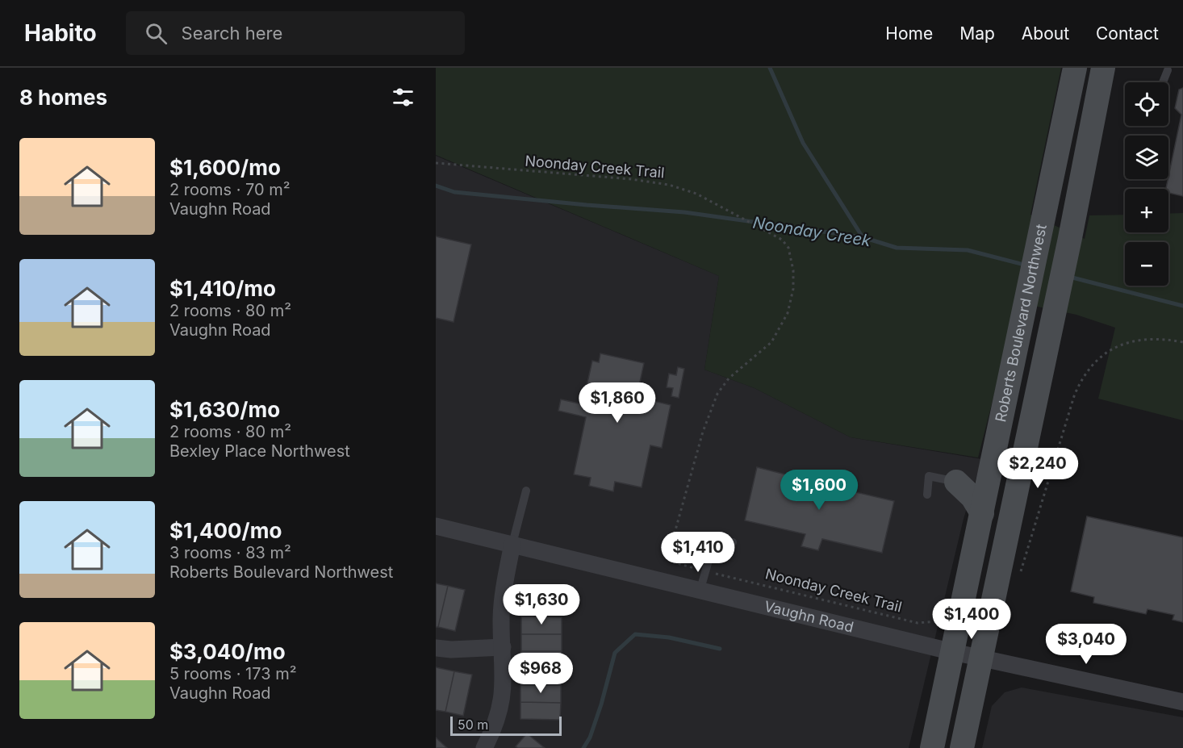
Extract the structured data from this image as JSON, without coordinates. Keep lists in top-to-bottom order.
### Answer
{
  "streets": {
    "street": ["Roberts Boulevard Northwest", "Vaughn Road"],
    "path": ["Noonday Creek Trail"]
  },
  "crossings": [
    ["Noonday Creek Trail", "Roberts Boulevard Northwest"],
    ["Roberts Boulevard Northwest", "Vaughn Road"]
  ],
  "water": ["Noonday Creek"],
  "scale_bar": "50 m",
  "page": {
    "header": "Habito",
    "search": "Search here",
    "nav": [
      "Home",
      "Map",
      "About",
      "Contact"
    ],
    "heading": "8 homes",
    "map_buttons": ["+", "−"],
    "list": [
      {
        "name": "$1,600/mo",
        "note": "2 rooms · 70 m² · Vaughn Road"
      },
      {
        "name": "$1,410/mo",
        "note": "2 rooms · 80 m² · Vaughn Road"
      },
      {
        "name": "$1,630/mo",
        "note": "2 rooms · 80 m² · Bexley Place Northwest"
      },
      {
        "name": "$1,400/mo",
        "note": "3 rooms · 83 m² · Roberts Boulevard Northwest"
      },
      {
        "name": "$3,040/mo",
        "note": "5 rooms · 173 m² · Vaughn Road"
      }
    ],
    "price": [
      "$1,860",
      "$2,240",
      "$1,600",
      "$1,410",
      "$1,630",
      "$1,400",
      "$3,040",
      "$968"
    ],
    "scale": "50 m"
  }
}
